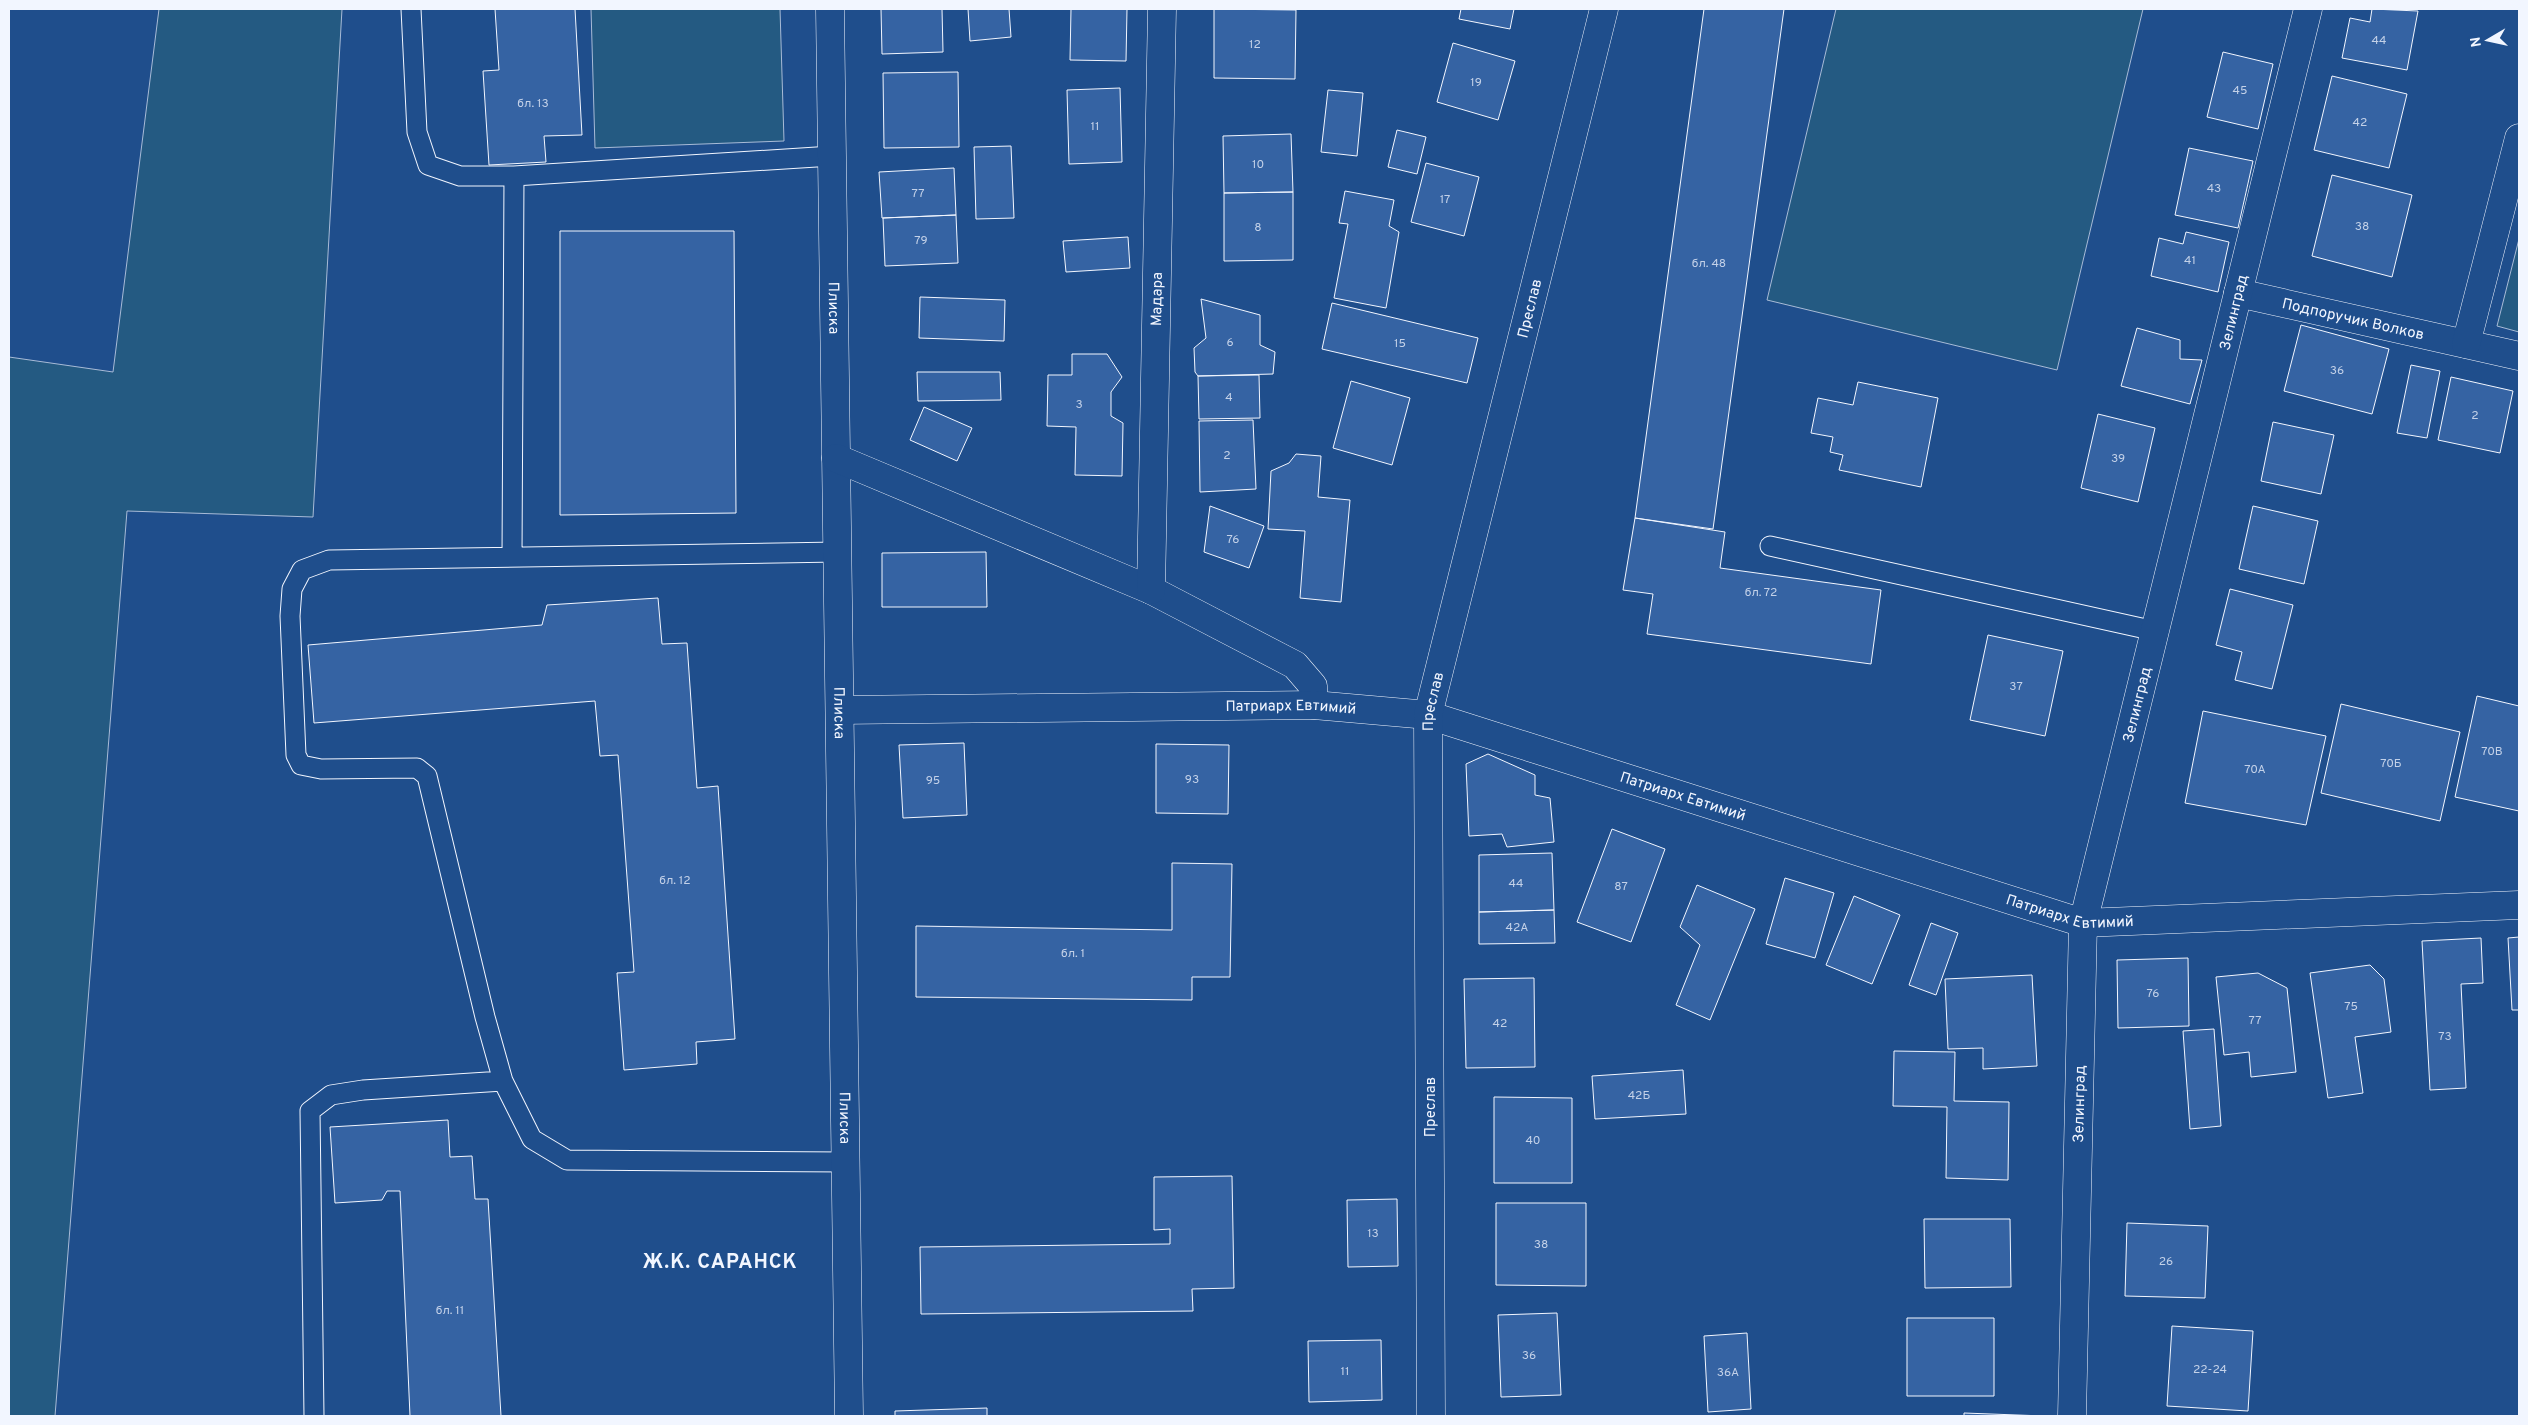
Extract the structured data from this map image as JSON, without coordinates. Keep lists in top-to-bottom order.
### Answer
{
  "streets": {
    "street": [
      "Мадара",
      "Плиска",
      "Преслав",
      "Зелинград",
      "Подпоручик Волков",
      "Патриарх Евтимий"
    ]
  },
  "crossings": [
    ["Плиска", "Патриарх Евтимий"],
    ["Преслав", "Патриарх Евтимий"],
    ["Зелинград", "Подпоручик Волков"],
    ["Зелинград", "Патриарх Евтимий"]
  ],
  "districts": ["Ж.К. САРАНСК"],
  "house_numbers": [
    "44",
    "12",
    "19",
    "45",
    "бл. 13",
    "42",
    "11",
    "10",
    "43",
    "77",
    "17",
    "38",
    "8",
    "79",
    "41",
    "бл. 48",
    "6",
    "15",
    "36",
    "4",
    "3",
    "2",
    "2",
    "39",
    "76",
    "бл. 72",
    "37",
    "70В",
    "70Б",
    "70А",
    "93",
    "95",
    "бл. 12",
    "44",
    "87",
    "42А",
    "бл. 1",
    "76",
    "75",
    "77",
    "42",
    "73",
    "42Б",
    "40",
    "13",
    "38",
    "26",
    "бл. 11",
    "36",
    "22-24",
    "11",
    "36А"
  ],
  "north": "left"
}
